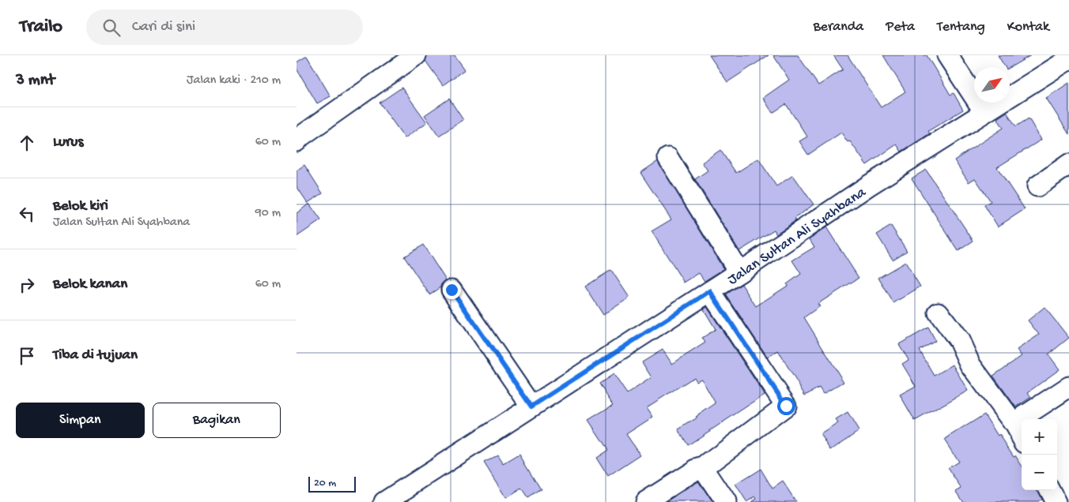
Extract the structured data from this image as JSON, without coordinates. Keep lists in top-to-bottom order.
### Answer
{
  "streets": {
    "street": ["Jalan Sultan Ali Syahbana"]
  },
  "scale_bar": "20 m",
  "north": "top right",
  "page": {
    "header": "Trailo",
    "search": "Cari di sini",
    "nav": [
      "Beranda",
      "Peta",
      "Tentang",
      "Kontak"
    ],
    "heading": ["3 mnt", "Jalan kaki · 210 m"],
    "list": [
      ["Lurus", "60 m"],
      ["Belok kiri", "Jalan Sultan Ali Syahbana", "90 m"],
      ["Belok kanan", "60 m"],
      "Tiba di tujuan"
    ],
    "buttons": ["Simpan", "Bagikan"],
    "map_buttons": ["+", "−"],
    "scale": "20 m"
  }
}
